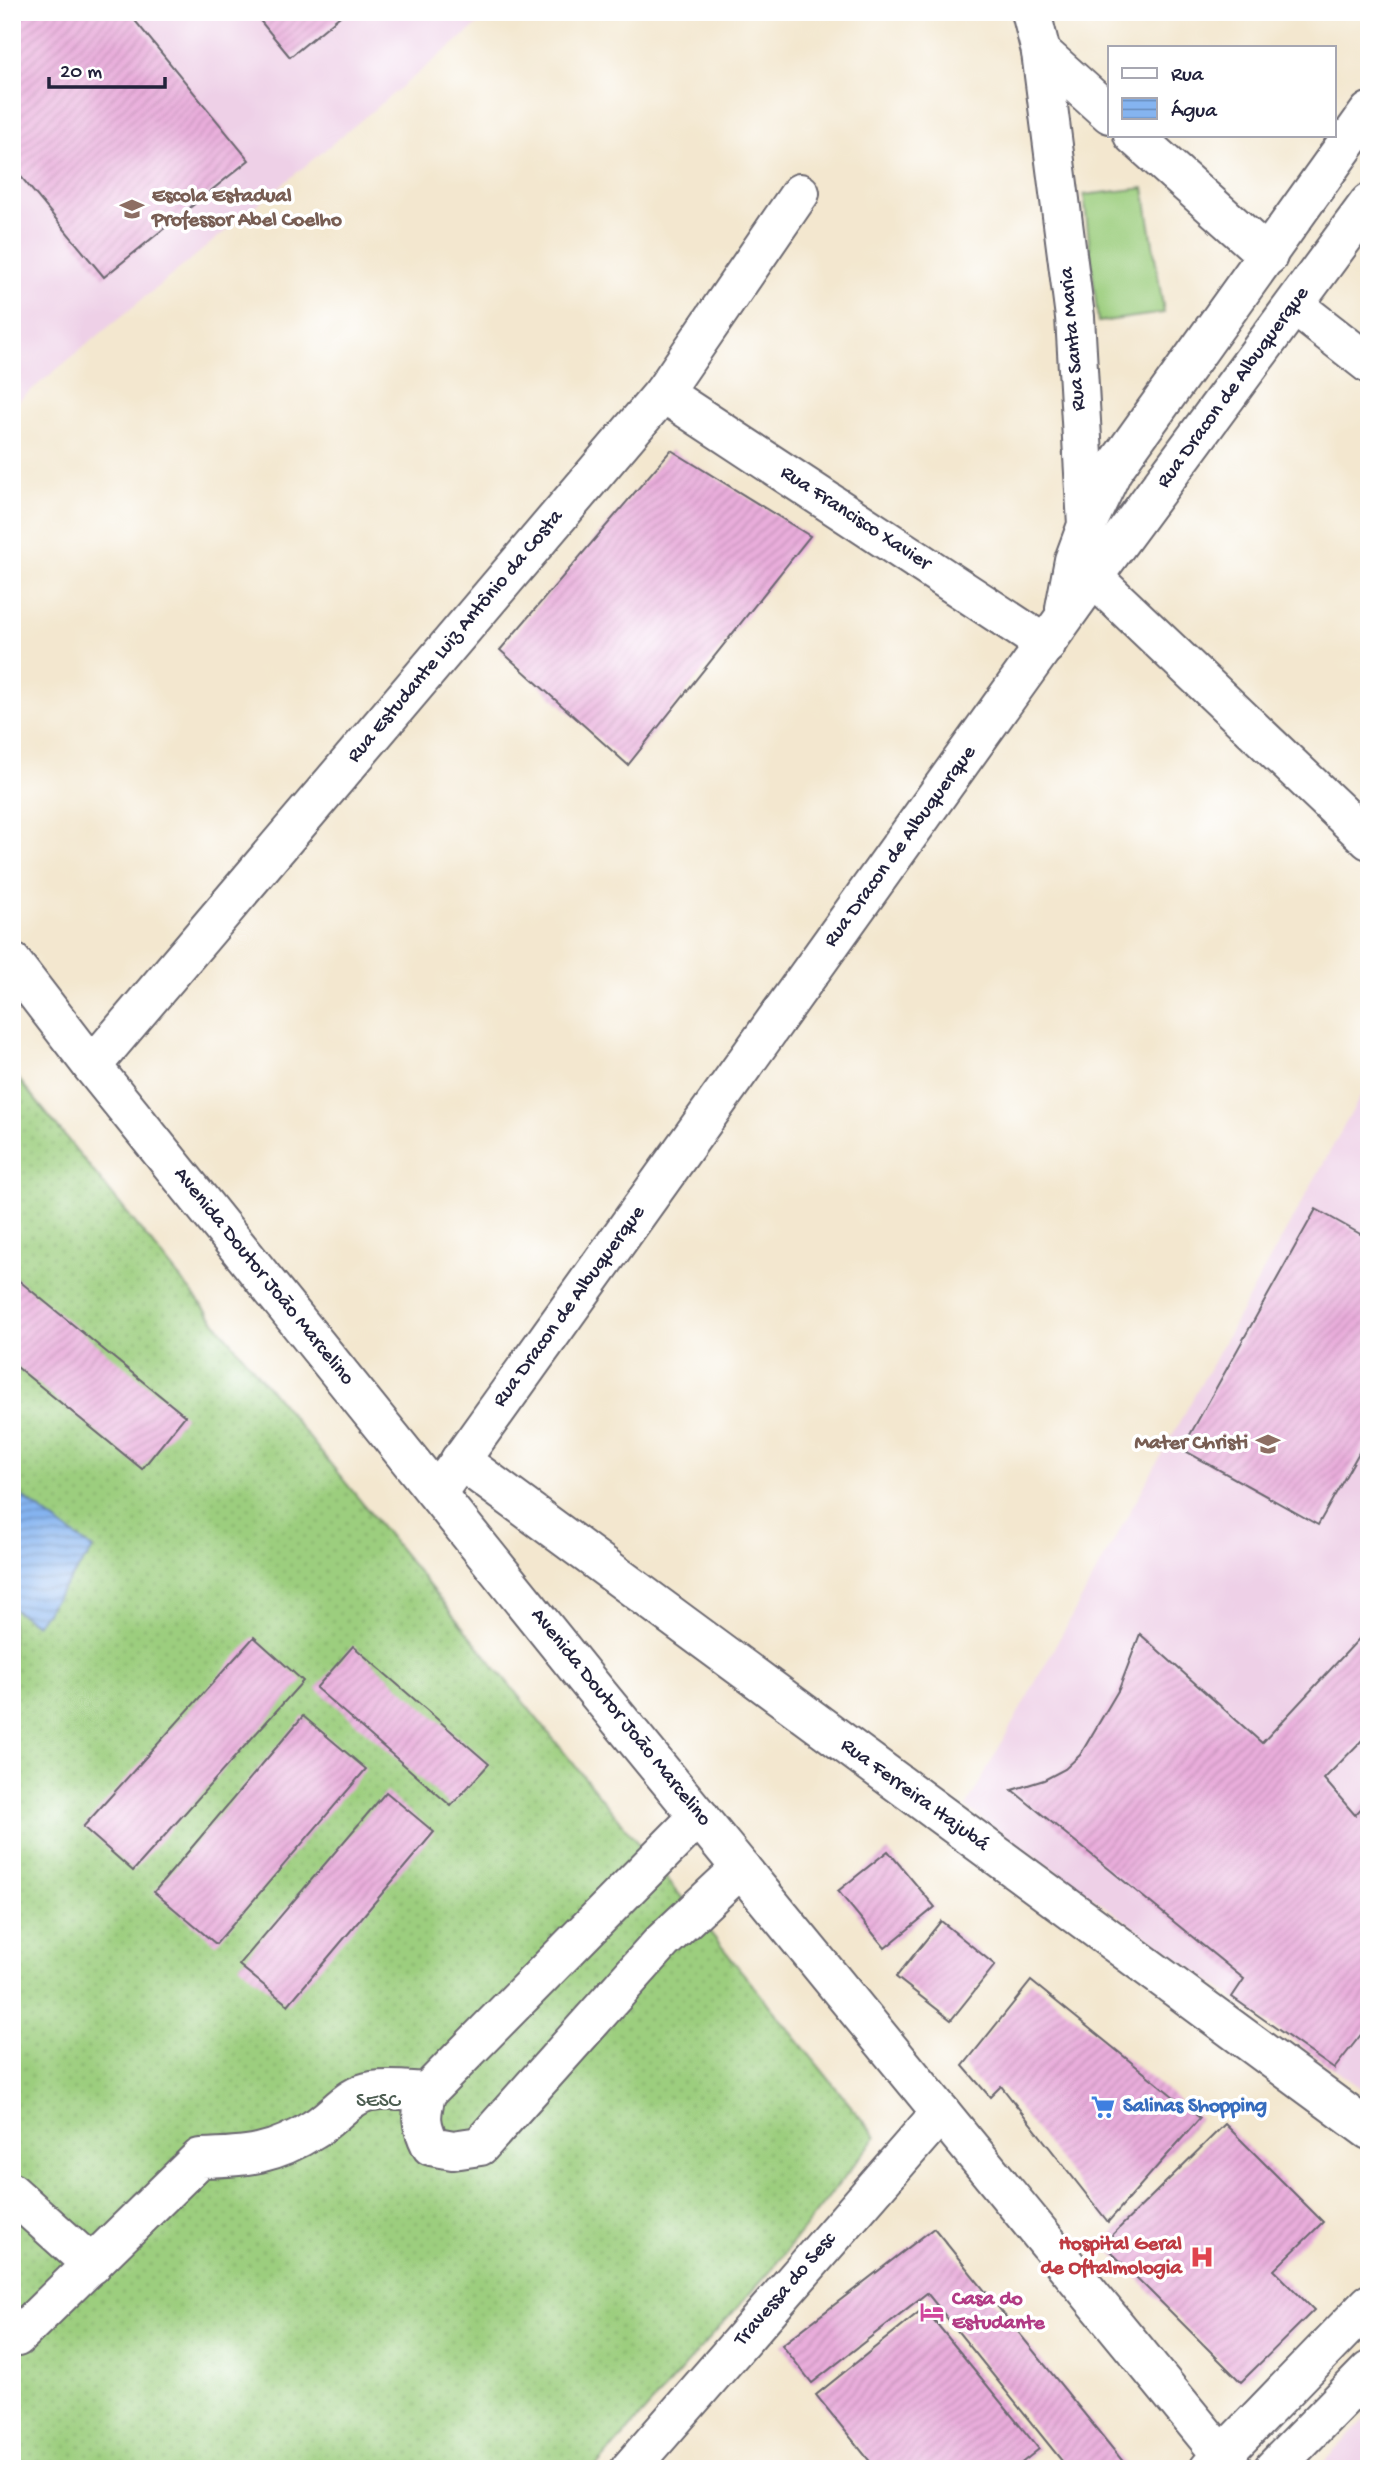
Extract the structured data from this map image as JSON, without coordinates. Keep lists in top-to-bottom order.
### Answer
{
  "streets": {
    "street": [
      "Rua Santa Maria",
      "Rua Dracon de Albuquerque",
      "Rua Francisco Xavier",
      "Rua Estudante Luiz Antônio da Costa",
      "Avenida Doutor João Marcelino",
      "Rua Ferreira Itajubá",
      "Travessa do Sesc"
    ]
  },
  "crossings": [
    ["Rua Santa Maria", "Rua Dracon de Albuquerque"],
    ["Rua Santa Maria", "Rua Francisco Xavier"],
    ["Rua Dracon de Albuquerque", "Rua Francisco Xavier"],
    ["Rua Dracon de Albuquerque", "Avenida Doutor João Marcelino"],
    ["Rua Dracon de Albuquerque", "Rua Ferreira Itajubá"],
    ["Rua Francisco Xavier", "Rua Estudante Luiz Antônio da Costa"],
    ["Rua Estudante Luiz Antônio da Costa", "Avenida Doutor João Marcelino"],
    ["Avenida Doutor João Marcelino", "Travessa do Sesc"]
  ],
  "parks": ["SESC"],
  "places": {
    "school or university": ["Escola Estadual Professor Abel Coelho", "Mater Christi"],
    "supermarket": ["Salinas Shopping"],
    "hospital": ["Hospital Geral de Oftalmologia"],
    "hotel": ["Casa do Estudante"]
  },
  "legend": ["Rua", "Água"],
  "scale_bar": "20 m"
}
